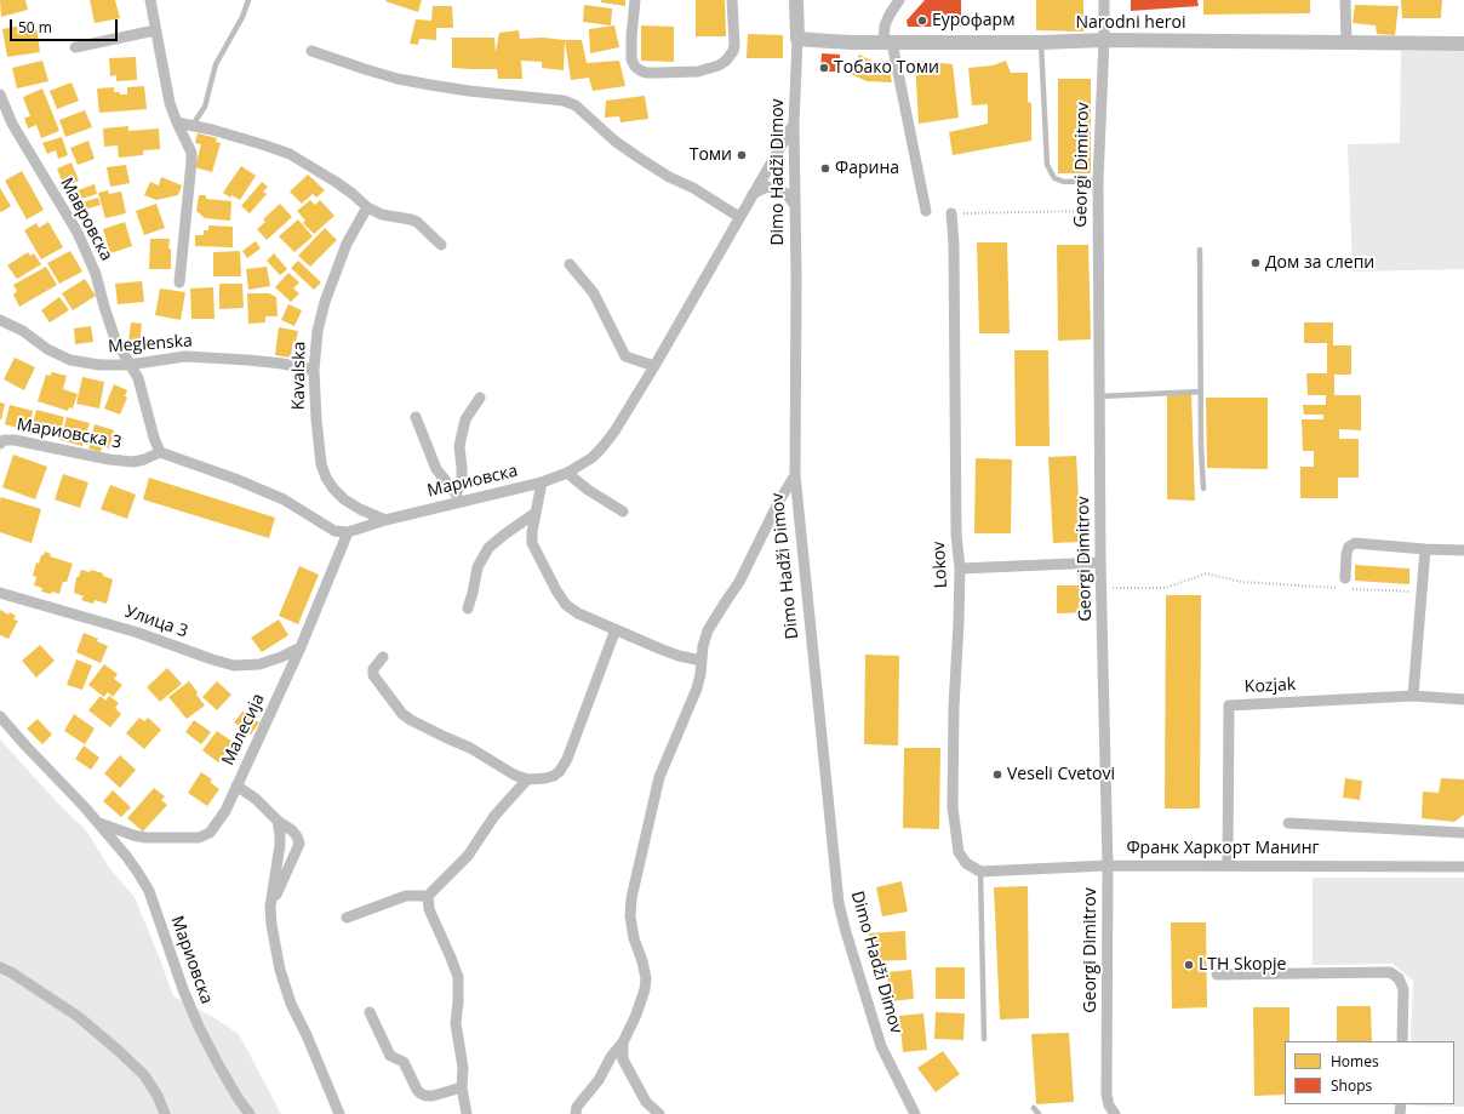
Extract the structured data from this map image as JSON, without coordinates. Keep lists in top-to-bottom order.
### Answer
{
  "streets": {
    "street": [
      "Narodni heroi",
      "Georgi Dimitrov",
      "Dimo Hadži Dimov",
      "Мавровска",
      "Meglenska",
      "Kavalska",
      "Мариовска 3",
      "Мариовска",
      "Lokov",
      "Улица 3",
      "Kozjak",
      "Малесија",
      "Франк Харкорт Манинг"
    ]
  },
  "crossings": [
    ["Narodni heroi", "Georgi Dimitrov"],
    ["Narodni heroi", "Dimo Hadži Dimov"],
    ["Georgi Dimitrov", "Франк Харкорт Манинг"],
    ["Dimo Hadži Dimov", "Мариовска"],
    ["Мавровска", "Meglenska"],
    ["Meglenska", "Kavalska"],
    ["Kavalska", "Мариовска"],
    ["Мариовска", "Малесија"],
    ["Lokov", "Франк Харкорт Манинг"],
    ["Улица 3", "Малесија"],
    ["Kozjak", "Франк Харкорт Манинг"]
  ],
  "places": [
    "Еурофарм",
    "Тобако Томи",
    "Томи",
    "Фарина",
    "Дом за слепи",
    "Veseli Cvetovi",
    "LTH Skopje"
  ],
  "legend": ["Homes", "Shops"],
  "scale_bar": "50 m"
}
